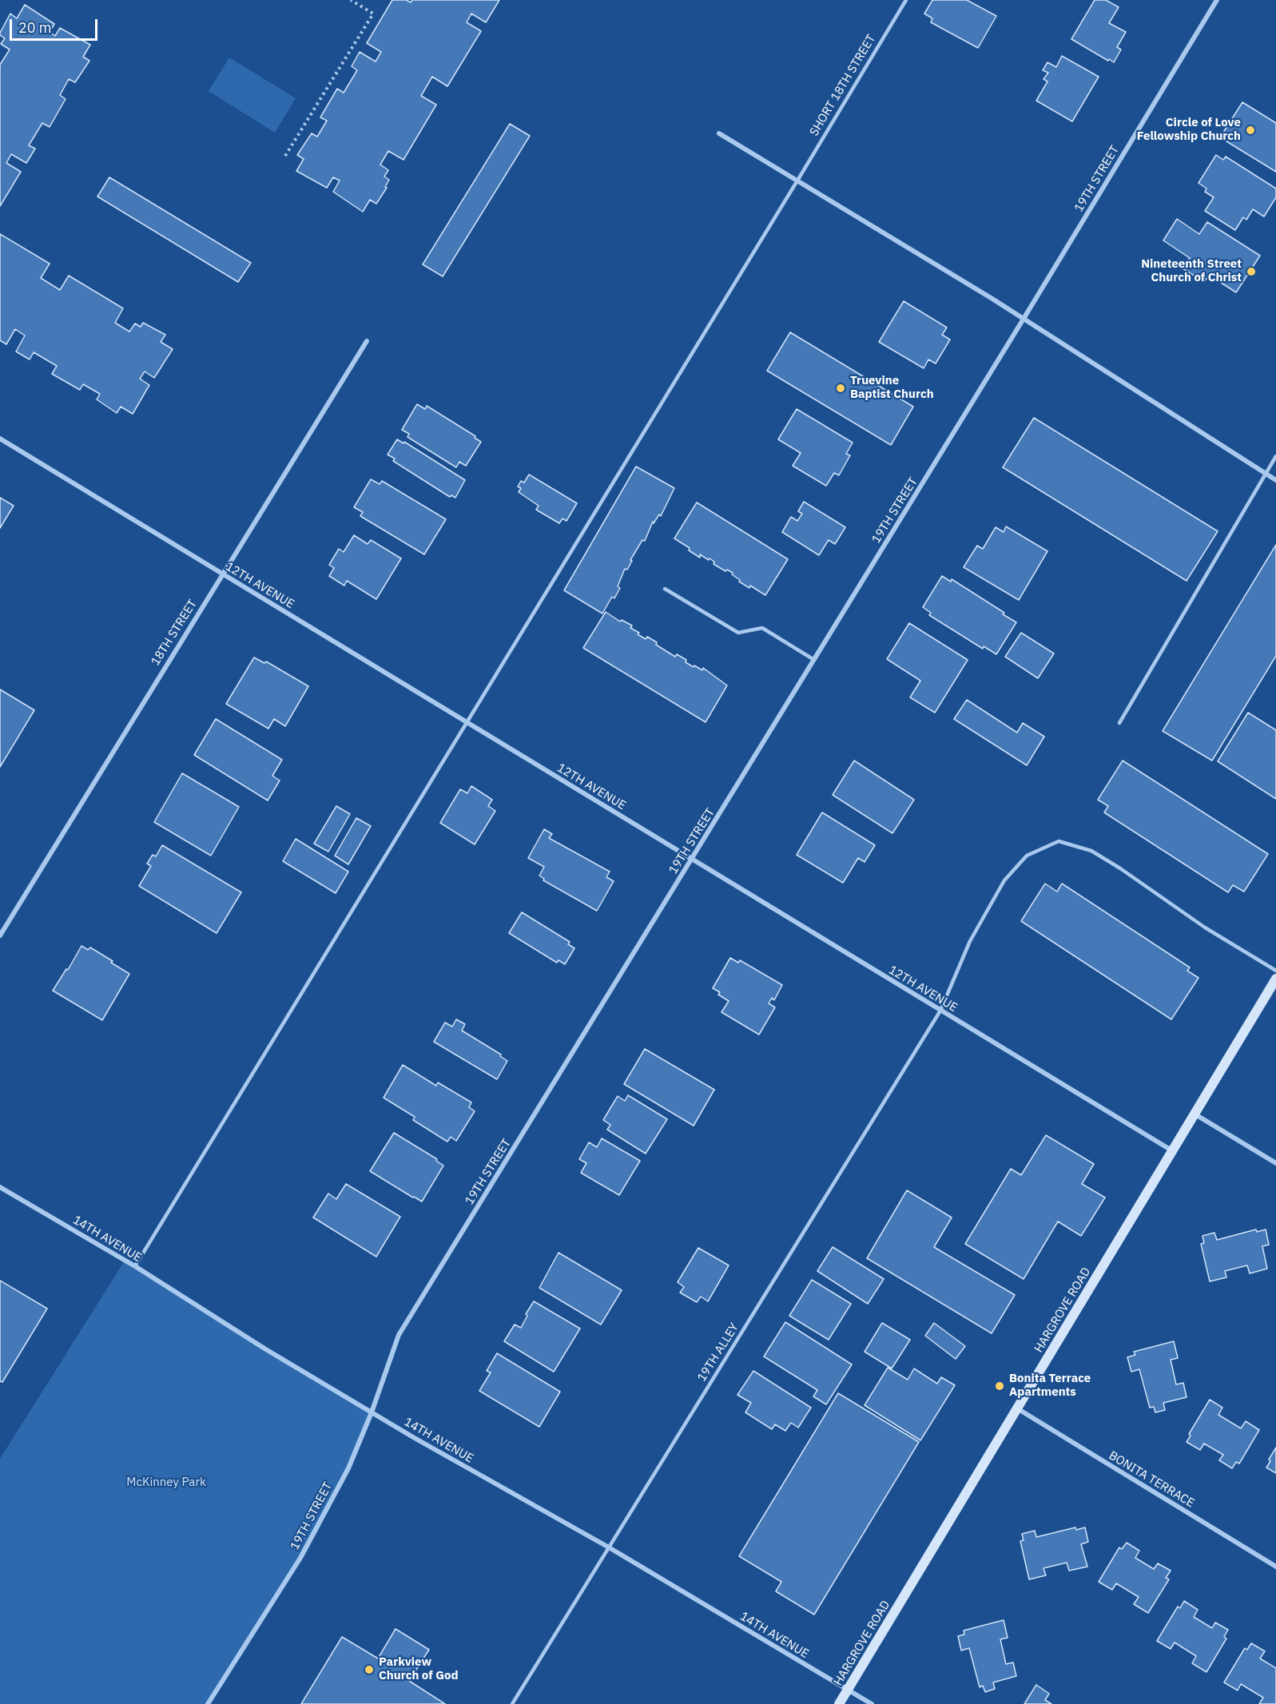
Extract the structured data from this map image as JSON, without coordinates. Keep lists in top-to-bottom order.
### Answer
{
  "streets": {
    "main road": ["HARGROVE ROAD"],
    "street": [
      "19TH STREET",
      "12TH AVENUE",
      "18TH STREET",
      "14TH AVENUE",
      "BONITA TERRACE"
    ],
    "lane": ["SHORT 18TH STREET", "19TH ALLEY"]
  },
  "crossings": [
    ["SHORT 18TH STREET", "12TH AVENUE"],
    ["SHORT 18TH STREET", "14TH AVENUE"],
    ["19TH STREET", "12TH AVENUE"],
    ["19TH STREET", "14TH AVENUE"],
    ["12TH AVENUE", "18TH STREET"],
    ["12TH AVENUE", "HARGROVE ROAD"],
    ["12TH AVENUE", "19TH ALLEY"],
    ["14TH AVENUE", "HARGROVE ROAD"],
    ["14TH AVENUE", "19TH ALLEY"],
    ["HARGROVE ROAD", "BONITA TERRACE"]
  ],
  "parks": ["McKinney Park"],
  "places": [
    "Circle of Love Fellowship Church",
    "Nineteenth Street Church of Christ",
    "Truevine Baptist Church",
    "Bonita Terrace Apartments",
    "Parkview Church of God"
  ],
  "scale_bar": "20 m"
}
